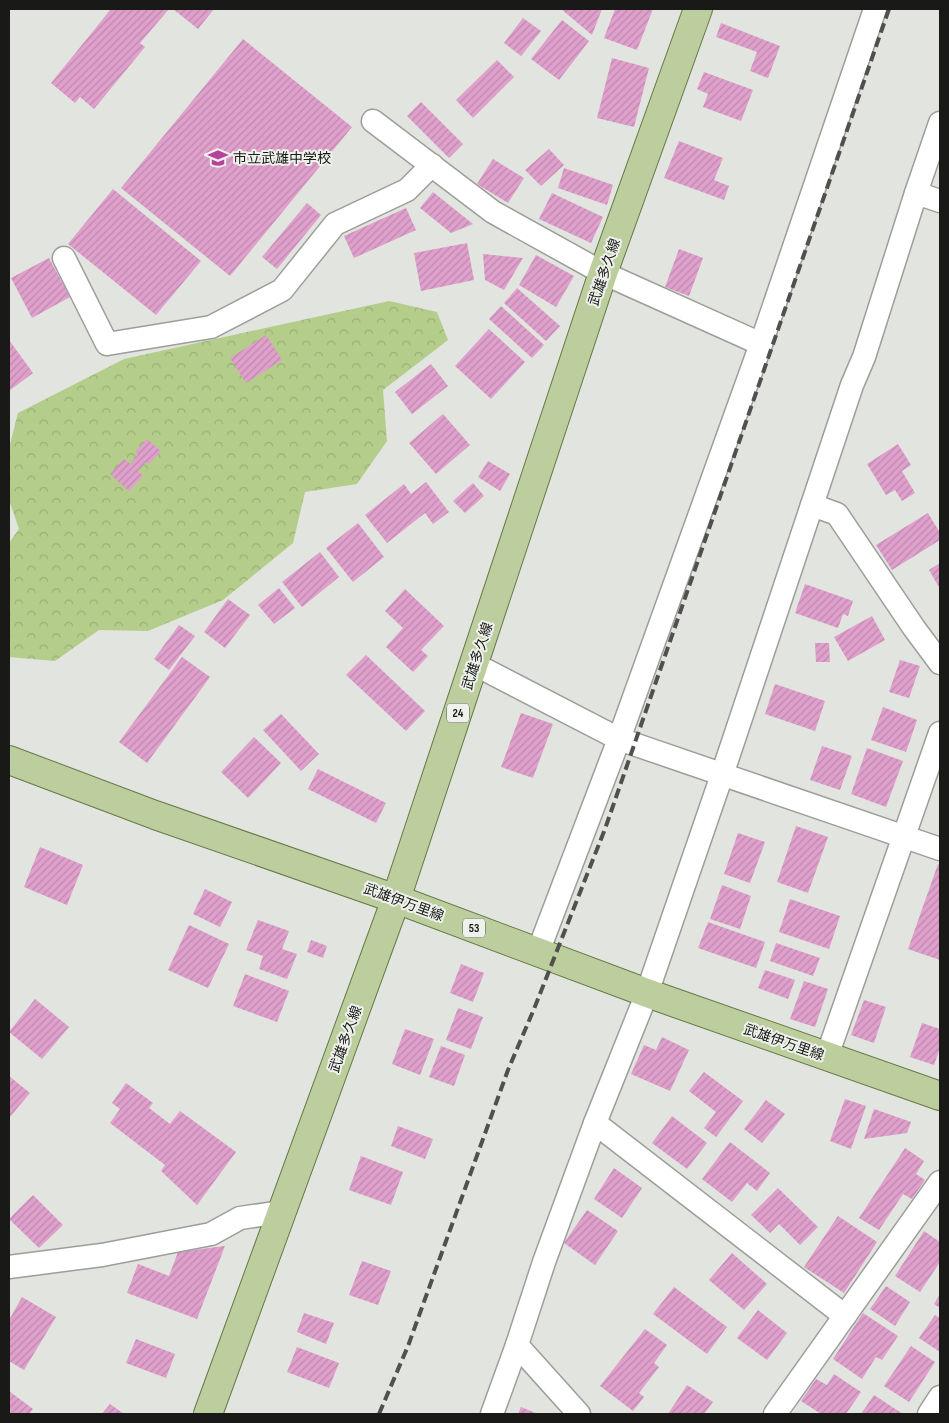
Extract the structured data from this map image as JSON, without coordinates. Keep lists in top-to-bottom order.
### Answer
{
  "streets": {
    "main road": [
      "武雄多久線",
      "24",
      "武雄伊万里線",
      "53"
    ]
  },
  "crossings": [
    ["武雄多久線", "武雄伊万里線"]
  ],
  "places": {
    "school or university": ["市立武雄中学校"]
  }
}
